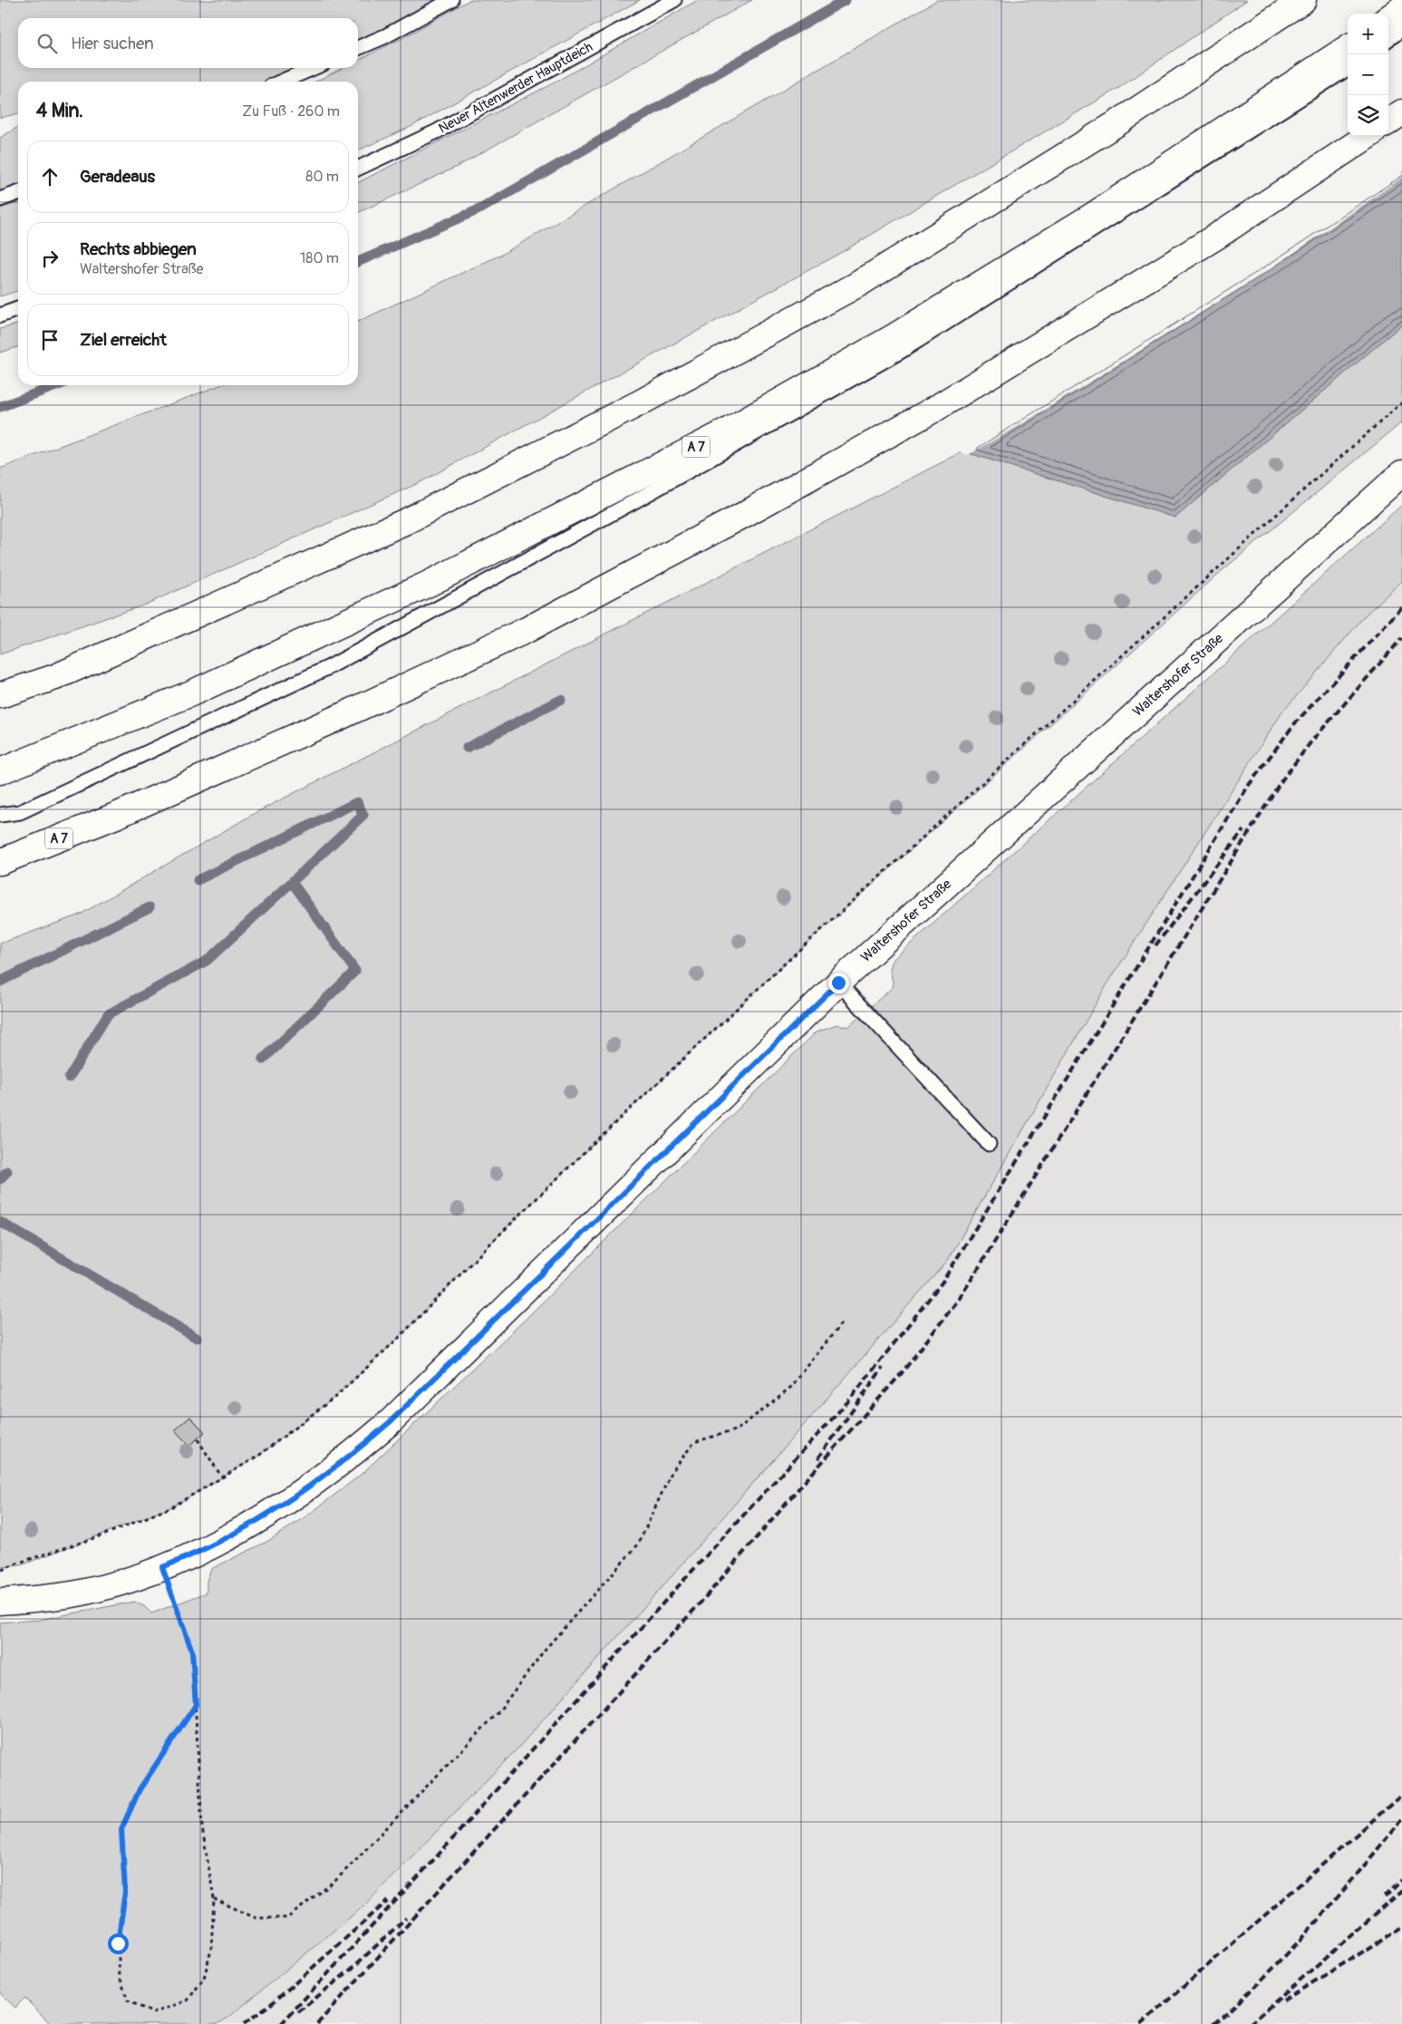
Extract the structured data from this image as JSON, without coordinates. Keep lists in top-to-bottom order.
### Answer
{
  "streets": {
    "main road": ["A 7", "Waltershofer Straße"],
    "lane": ["Neuer Altenwerder Hauptdeich"]
  },
  "page": {
    "map_buttons": ["+", "−"],
    "search": "Hier suchen",
    "heading": ["4 Min.", "Zu Fuß · 260 m"],
    "list": [
      ["Geradeaus", "80 m"],
      ["Rechts abbiegen", "Waltershofer Straße", "180 m"],
      "Ziel erreicht"
    ]
  }
}
